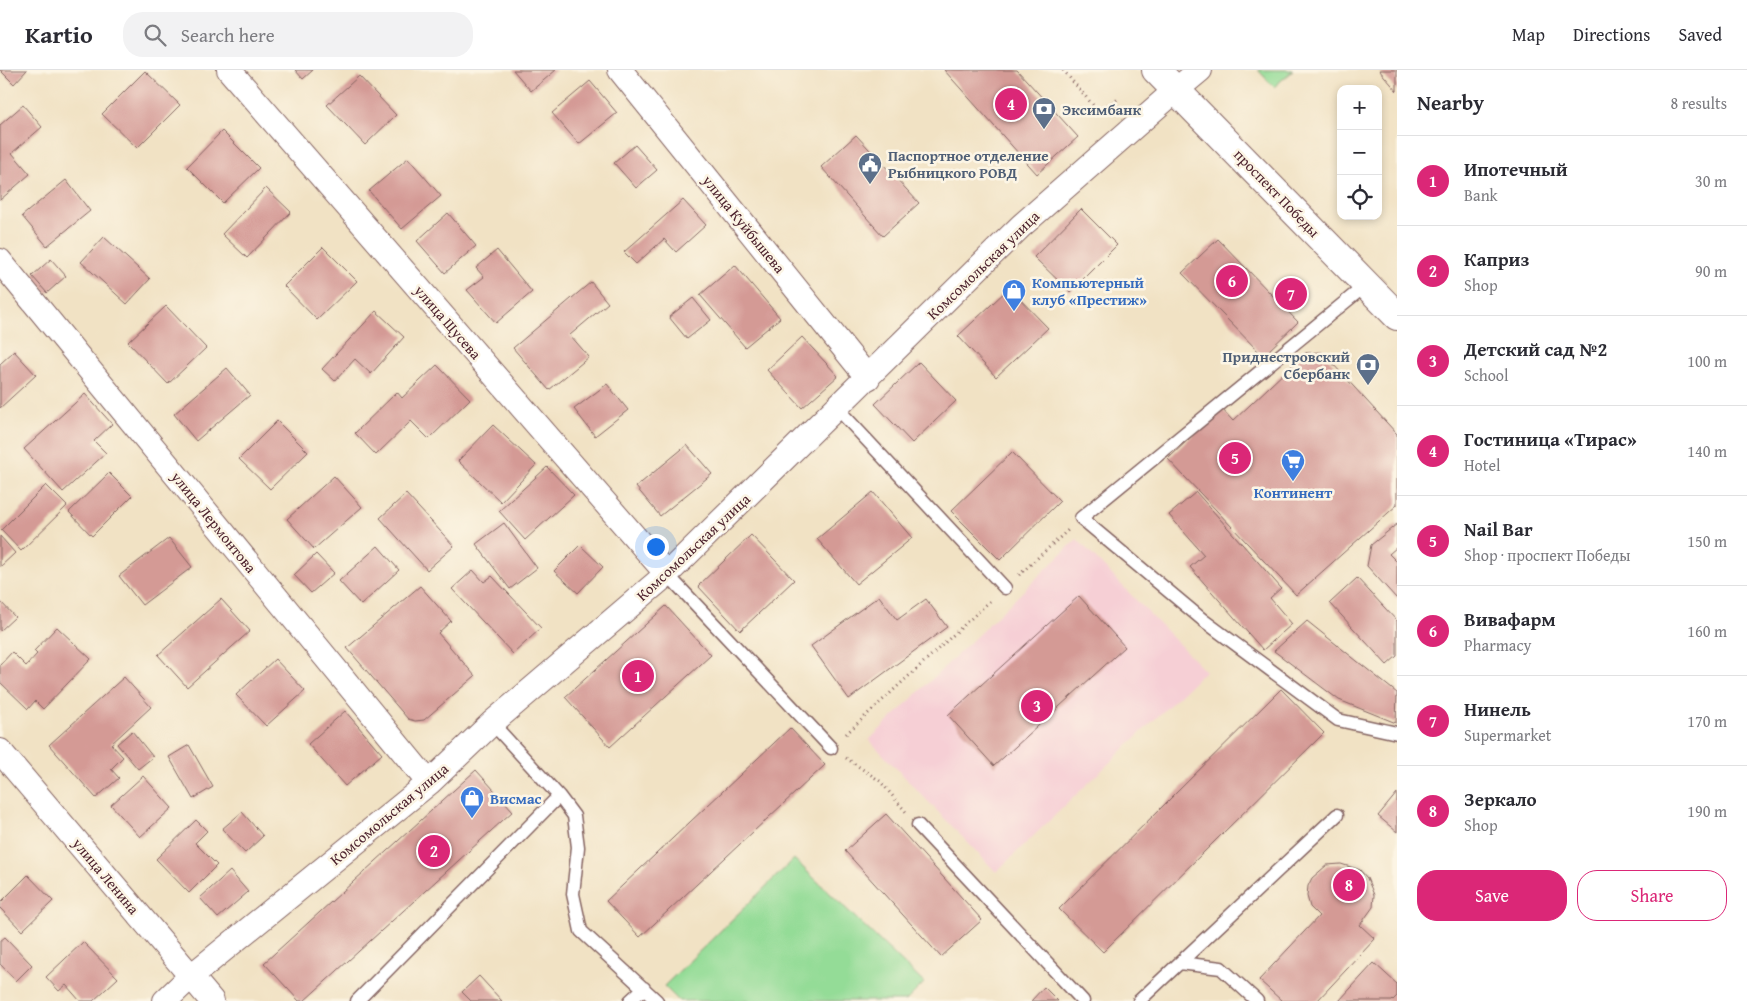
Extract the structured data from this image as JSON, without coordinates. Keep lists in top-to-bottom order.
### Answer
{
  "streets": {
    "street": [
      "проспект Победы",
      "улица Куйбышева",
      "Комсомольская улица",
      "улица Щусева",
      "улица Лермонтова",
      "улица Ленина"
    ]
  },
  "crossings": [
    ["проспект Победы", "Комсомольская улица"],
    ["улица Куйбышева", "Комсомольская улица"],
    ["Комсомольская улица", "улица Щусева"],
    ["Комсомольская улица", "улица Лермонтова"],
    ["Комсомольская улица", "улица Ленина"]
  ],
  "places": {
    "bank": ["Эксимбанк", "Приднестровский Сбербанк"],
    "public building": ["Паспортное отделение Рыбницкого РОВД"],
    "shop": ["Компьютерный клуб «Престиж»", "Висмас"],
    "supermarket": ["Континент"]
  },
  "page": {
    "header": "Kartio",
    "search": "Search here",
    "nav": ["Map", "Directions", "Saved"],
    "heading": ["Nearby", "8 results"],
    "map_buttons": ["+", "−"],
    "pins": [
      "4",
      "6",
      "7",
      "5",
      "1",
      "3",
      "2",
      "8"
    ],
    "list": [
      {
        "mark": "1",
        "name": "Ипотечный",
        "note": "Bank",
        "value": "30 m"
      },
      {
        "mark": "2",
        "name": "Каприз",
        "note": "Shop",
        "value": "90 m"
      },
      {
        "mark": "3",
        "name": "Детский сад №2",
        "note": "School",
        "value": "100 m"
      },
      {
        "mark": "4",
        "name": "Гостиница «Тирас»",
        "note": "Hotel",
        "value": "140 m"
      },
      {
        "mark": "5",
        "name": "Nail Bar",
        "note": "Shop · проспект Победы",
        "value": "150 m"
      },
      {
        "mark": "6",
        "name": "Вивафарм",
        "note": "Pharmacy",
        "value": "160 m"
      },
      {
        "mark": "7",
        "name": "Нинель",
        "note": "Supermarket",
        "value": "170 m"
      },
      {
        "mark": "8",
        "name": "Зеркало",
        "note": "Shop",
        "value": "190 m"
      }
    ],
    "buttons": ["Save", "Share"]
  }
}
